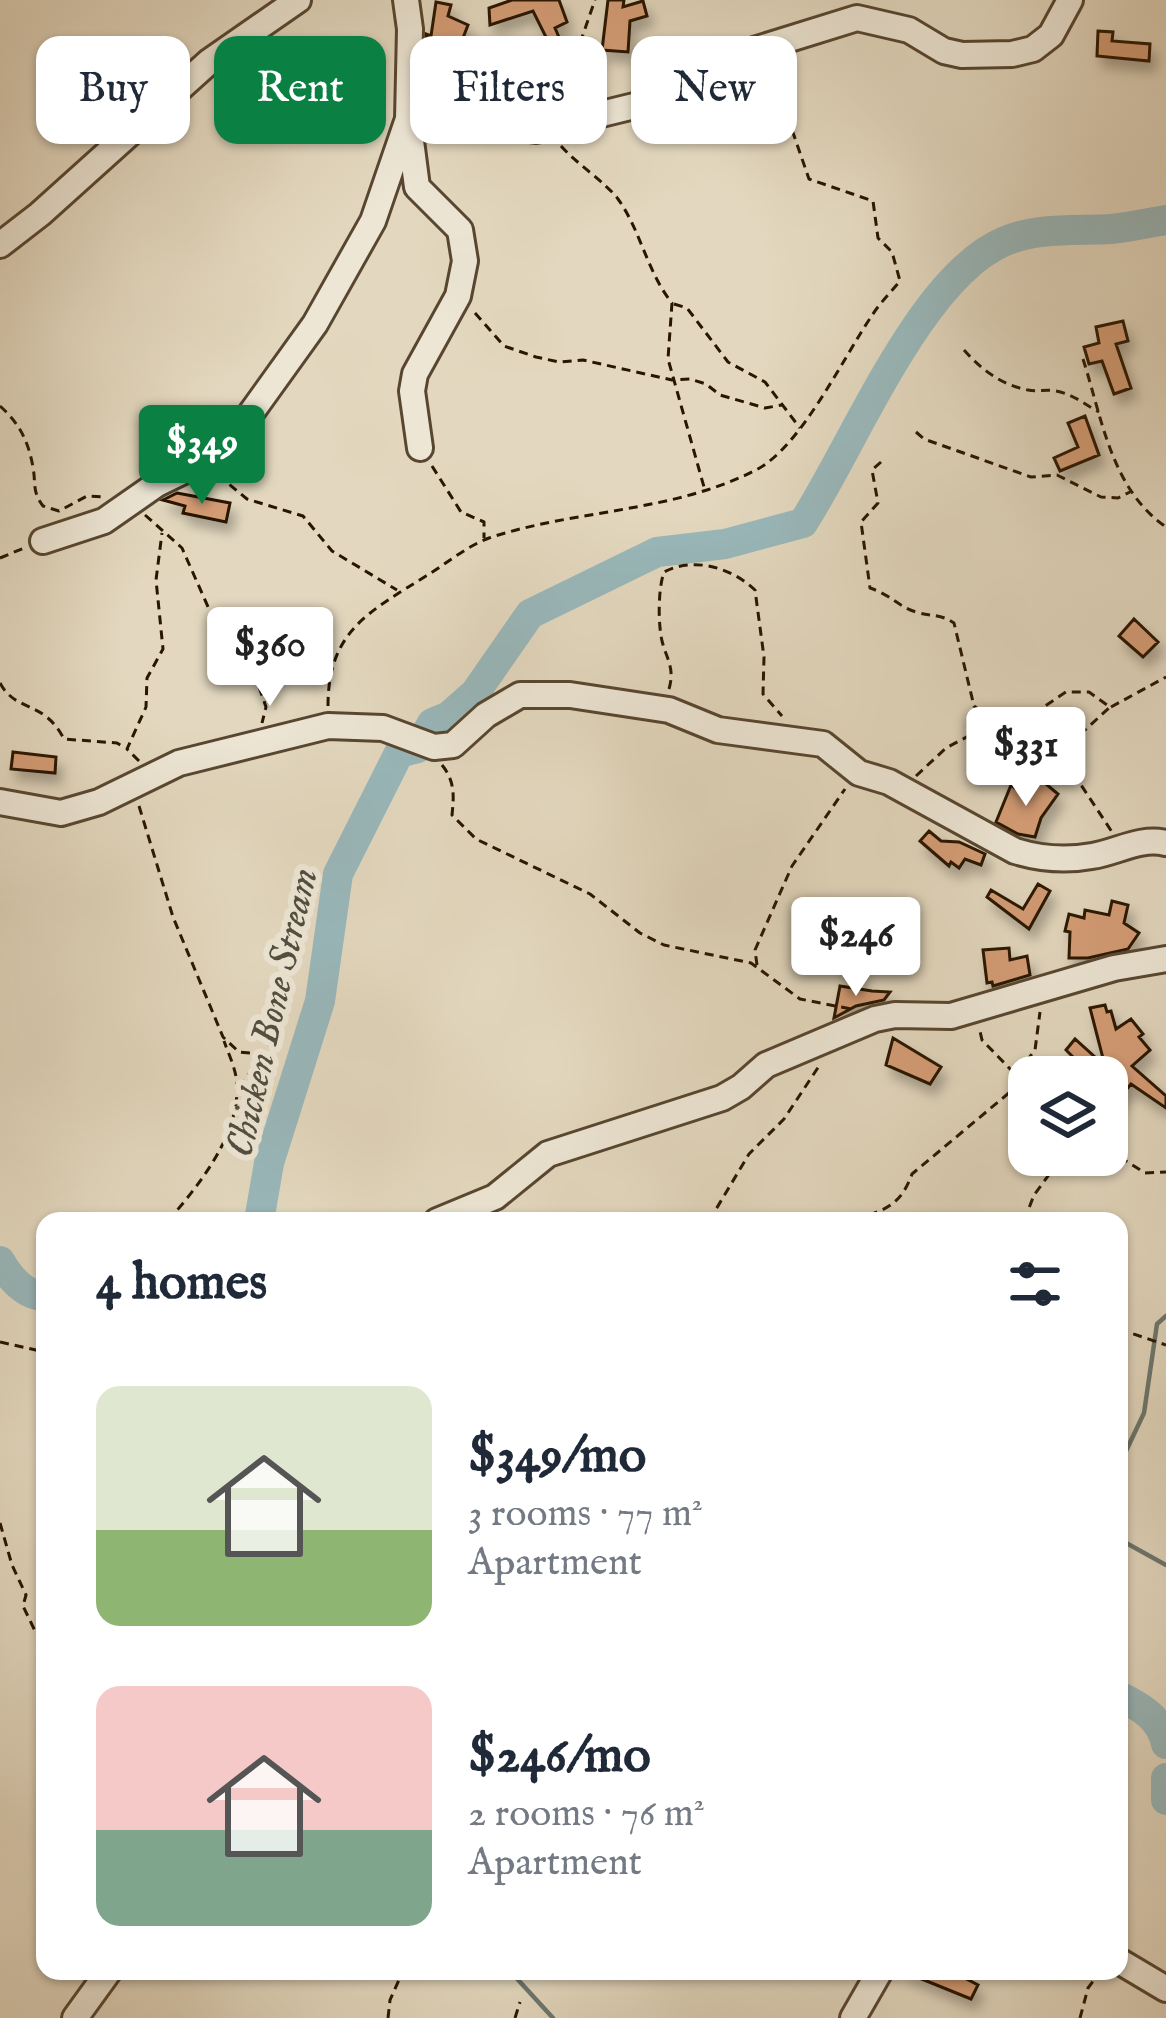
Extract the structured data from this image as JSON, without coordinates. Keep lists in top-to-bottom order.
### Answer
{
  "water": ["Chicken Bone Stream"],
  "page": {
    "chip": [
      "Buy",
      "Rent",
      "Filters",
      "New"
    ],
    "price": [
      "$349",
      "$360",
      "$331",
      "$246"
    ],
    "heading": "4 homes",
    "list": [
      {
        "name": "$349/mo",
        "note": "3 rooms · 77 m² · Apartment"
      },
      {
        "name": "$246/mo",
        "note": "2 rooms · 76 m² · Apartment"
      }
    ]
  }
}
